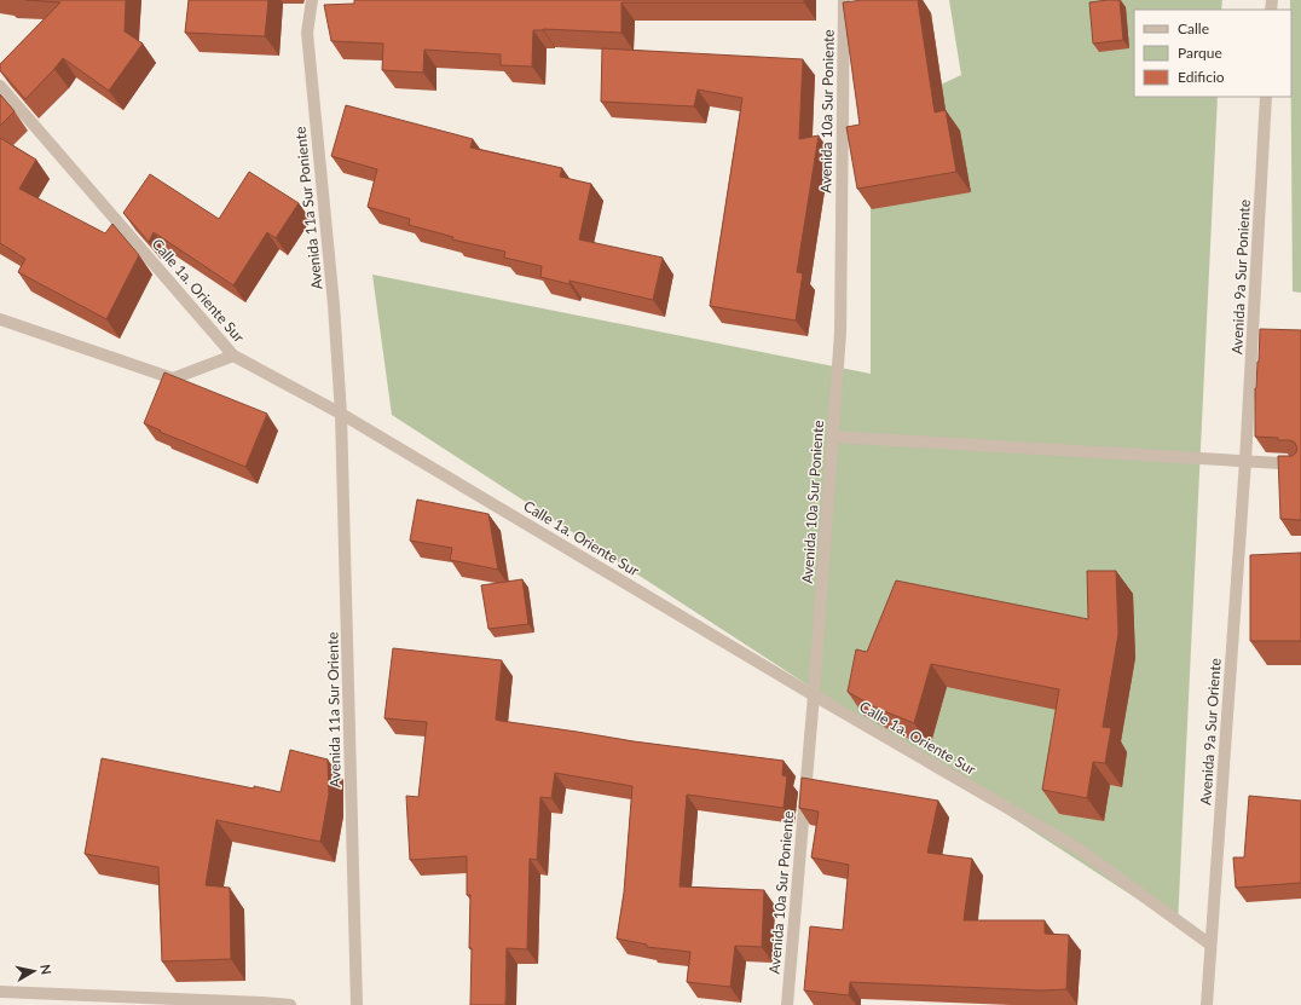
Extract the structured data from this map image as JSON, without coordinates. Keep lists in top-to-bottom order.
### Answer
{
  "streets": {
    "street": [
      "Avenida 10a Sur Poniente",
      "Avenida 11a Sur Poniente",
      "Avenida 9a Sur Poniente",
      "Calle 1a. Oriente Sur",
      "Avenida 11a Sur Oriente",
      "Avenida 9a Sur Oriente"
    ]
  },
  "crossings": [
    ["Avenida 10a Sur Poniente", "Calle 1a. Oriente Sur"],
    ["Avenida 11a Sur Poniente", "Calle 1a. Oriente Sur"],
    ["Avenida 11a Sur Poniente", "Avenida 11a Sur Oriente"],
    ["Avenida 9a Sur Poniente", "Avenida 9a Sur Oriente"],
    ["Calle 1a. Oriente Sur", "Avenida 11a Sur Oriente"],
    ["Calle 1a. Oriente Sur", "Avenida 9a Sur Oriente"]
  ],
  "legend": ["Calle", "Parque", "Edificio"],
  "north": "right"
}
